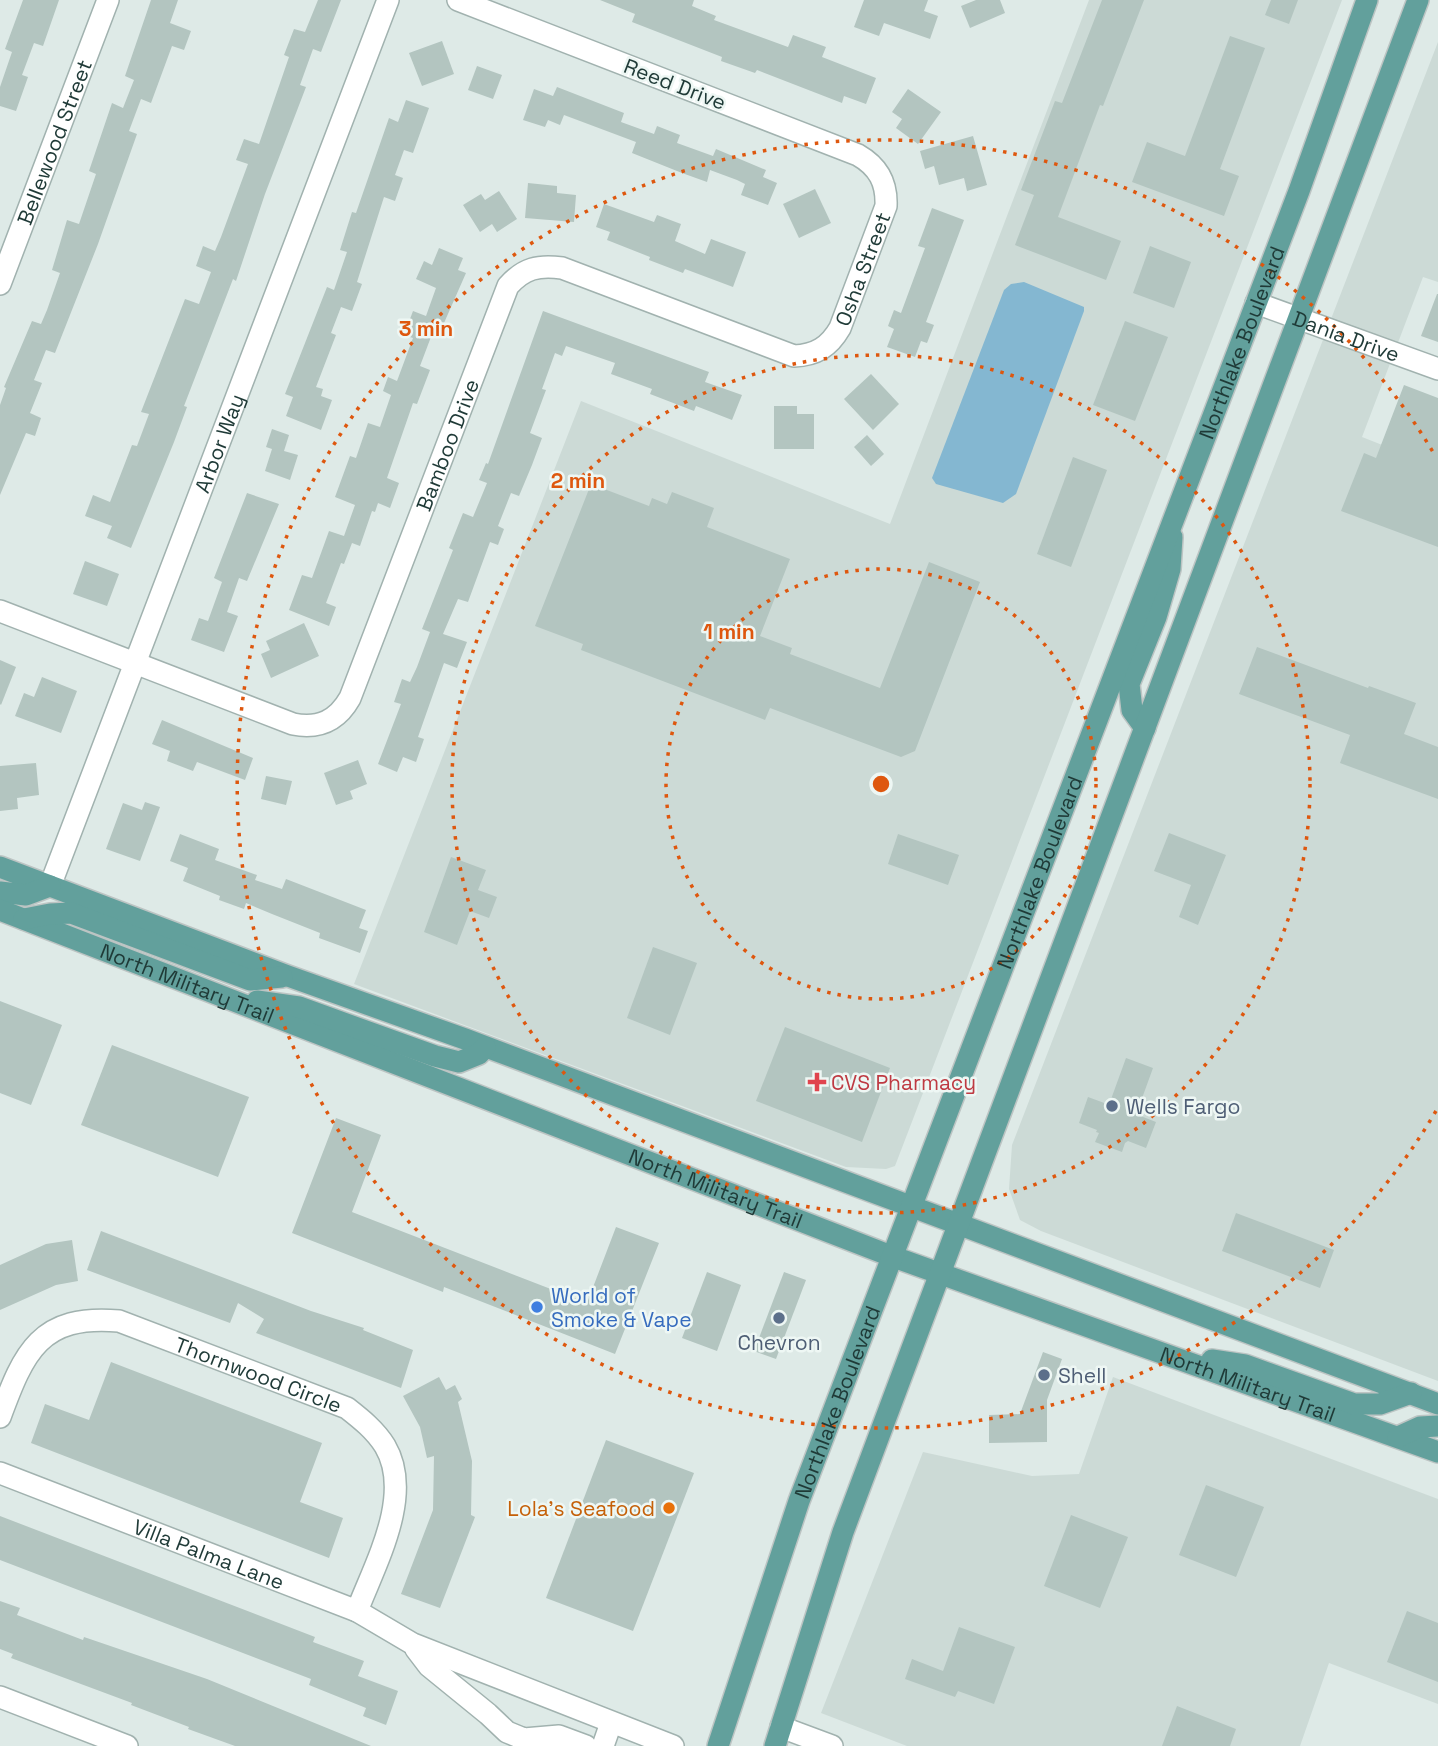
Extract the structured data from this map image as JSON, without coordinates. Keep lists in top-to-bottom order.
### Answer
{
  "streets": {
    "main road": ["Northlake Boulevard", "North Military Trail"],
    "street": [
      "Reed Drive",
      "Bellewood Street",
      "Osha Street",
      "Dania Drive",
      "Arbor Way",
      "Bamboo Drive",
      "Thornwood Circle",
      "Villa Palma Lane"
    ]
  },
  "crossings": [
    ["Reed Drive", "Osha Street"],
    ["Osha Street", "Bamboo Drive"],
    ["Dania Drive", "Northlake Boulevard"],
    ["Northlake Boulevard", "North Military Trail"],
    ["Arbor Way", "Bamboo Drive"],
    ["Arbor Way", "North Military Trail"],
    ["Thornwood Circle", "Villa Palma Lane"]
  ],
  "places": {
    "health": ["CVS Pharmacy"],
    "other": [
      "Wells Fargo",
      "World of Smoke & Vape",
      "Chevron",
      "Shell",
      "Lola's Seafood"
    ]
  },
  "rings": ["3 min", "2 min", "1 min"]
}
